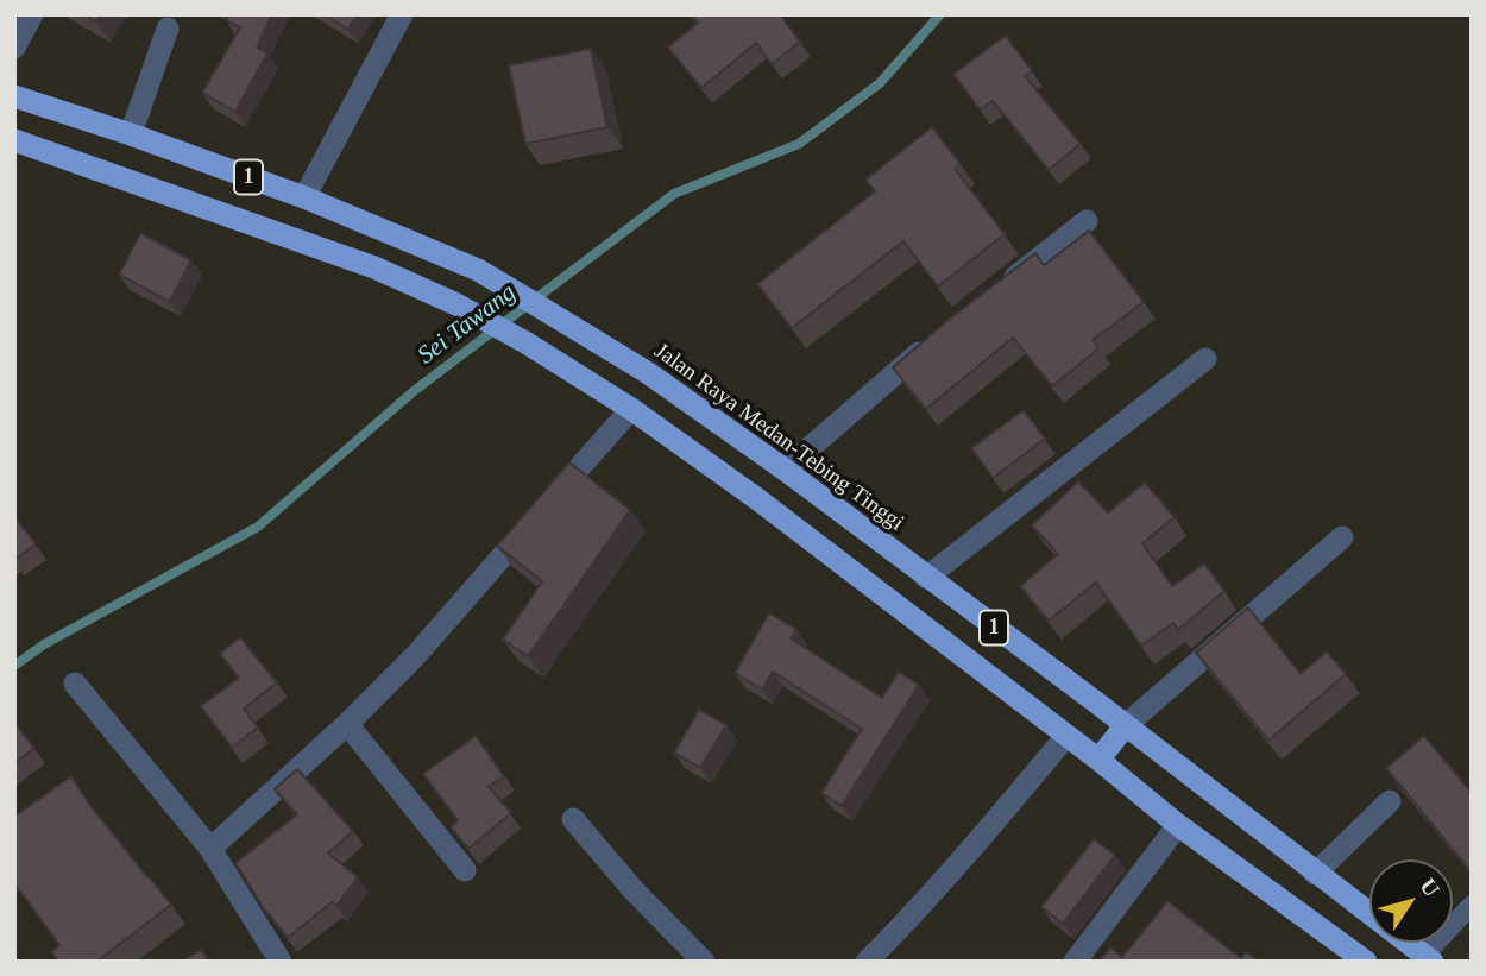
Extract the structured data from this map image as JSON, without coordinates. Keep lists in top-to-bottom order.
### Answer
{
  "streets": {
    "highway": ["1", "Jalan Raya Medan-Tebing Tinggi"]
  },
  "water": ["Sei Tawang"],
  "north": "top right"
}
